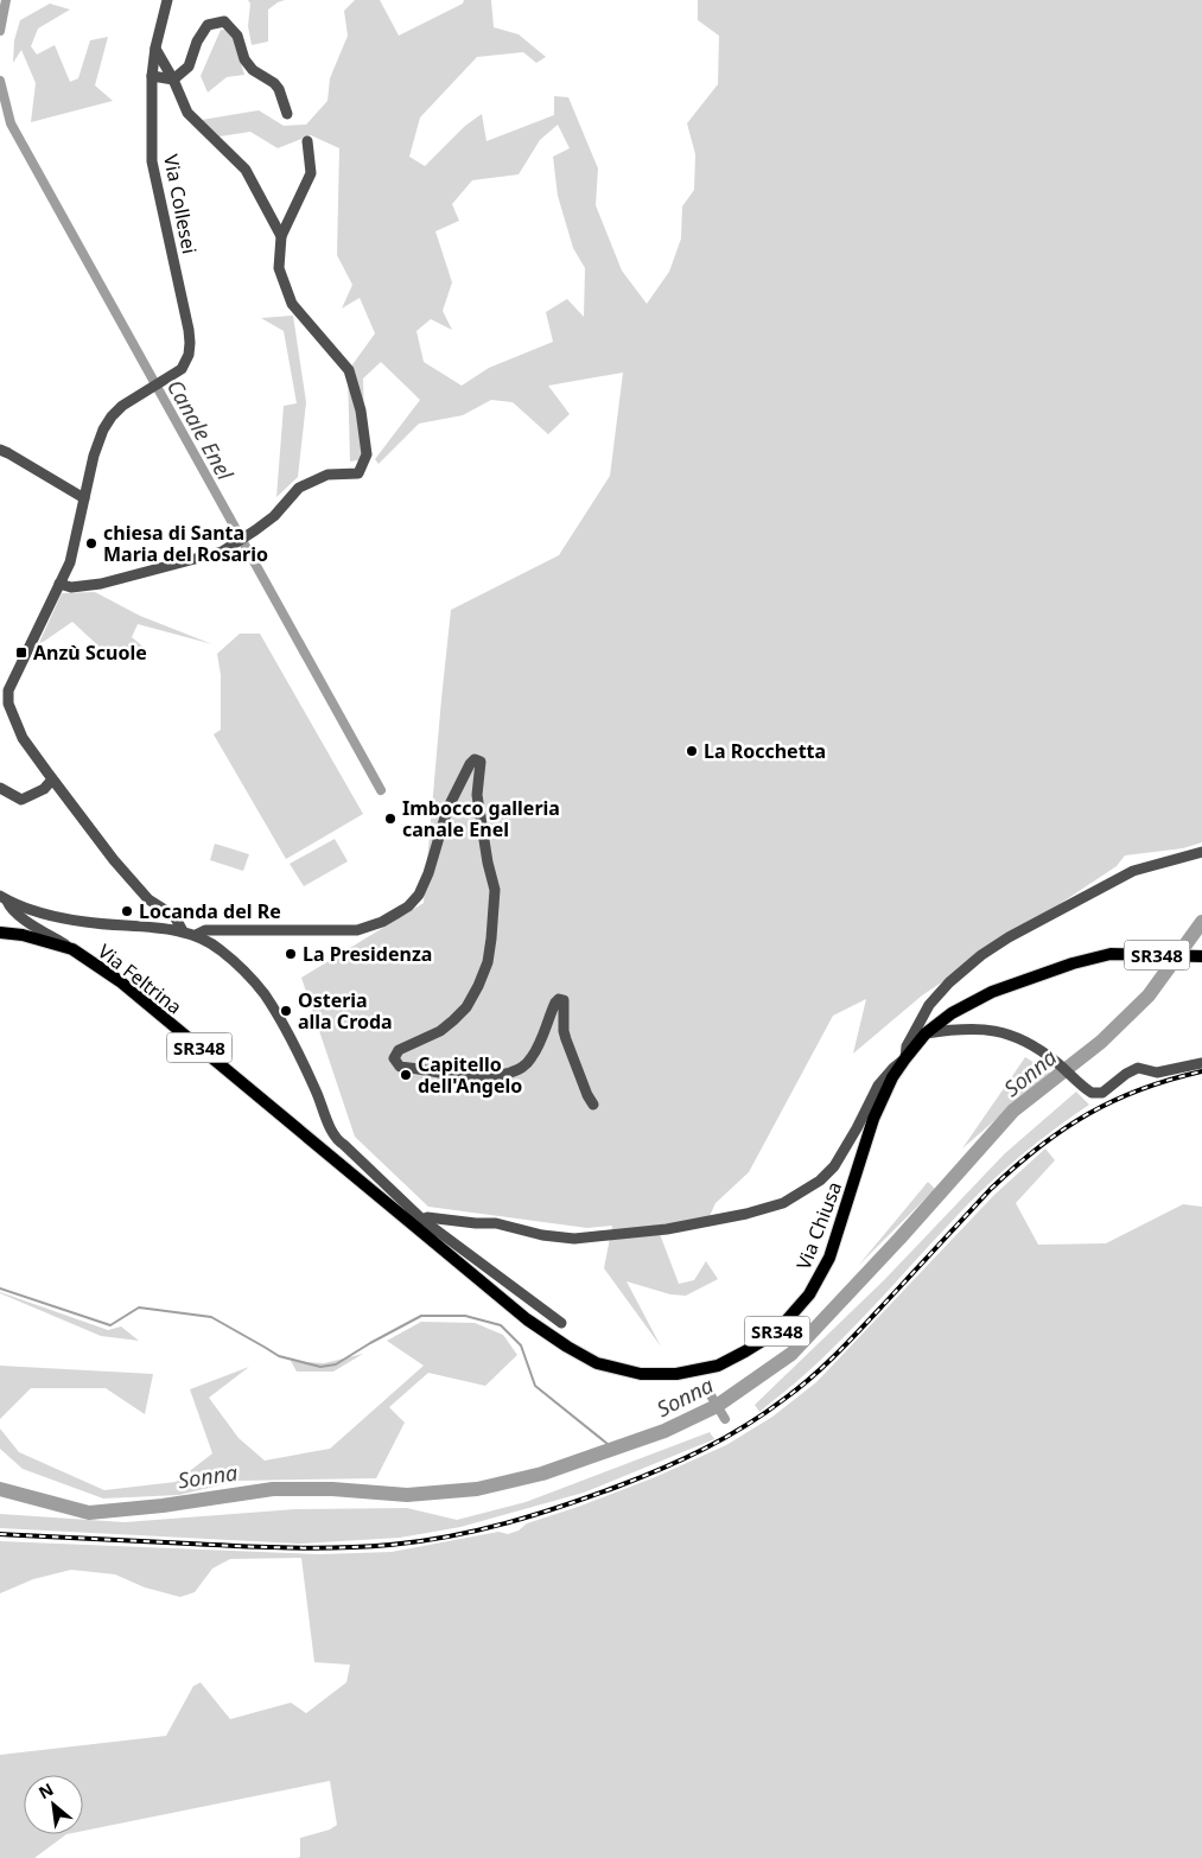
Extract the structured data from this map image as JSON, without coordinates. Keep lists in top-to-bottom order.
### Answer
{
  "streets": {
    "main road": ["SR348", "Via Feltrina", "Via Chiusa"],
    "street": ["Via Collesei"]
  },
  "crossings": [
    ["Via Feltrina", "Via Chiusa"]
  ],
  "water": ["Canale Enel", "Sonna"],
  "places": {
    "other": [
      "chiesa di Santa Maria del Rosario",
      "La Rocchetta",
      "Imbocco galleria canale Enel",
      "Locanda del Re",
      "La Presidenza",
      "Osteria alla Croda",
      "Capitello dell'Angelo"
    ],
    "transit": ["Anzù Scuole"]
  },
  "north": "top left"
}
